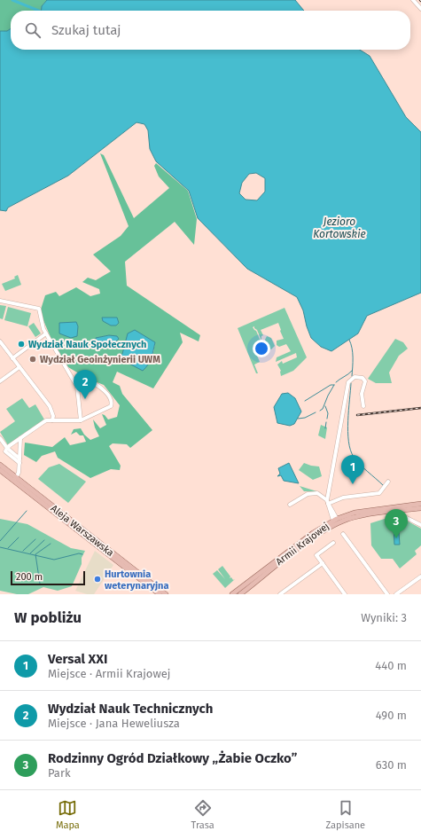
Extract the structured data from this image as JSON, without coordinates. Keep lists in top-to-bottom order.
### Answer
{
  "streets": {
    "main road": ["Aleja Warszawska", "Armii Krajowej"]
  },
  "water": ["Jezioro Kortowskie"],
  "places": ["Wydział Nauk Społecznych", "Wydział Geoinżynierii UWM", "Hurtownia weterynaryjna"],
  "scale_bar": "200 m",
  "page": {
    "search": "Szukaj tutaj",
    "pins": ["2", "1", "3"],
    "scale": "200 m",
    "heading": ["W pobliżu", "Wyniki: 3"],
    "list": [
      {
        "mark": "1",
        "name": "Versal XXI",
        "note": "Miejsce · Armii Krajowej",
        "value": "440 m"
      },
      {
        "mark": "2",
        "name": "Wydział Nauk Technicznych",
        "note": "Miejsce · Jana Heweliusza",
        "value": "490 m"
      },
      {
        "mark": "3",
        "name": "Rodzinny Ogród Działkowy „Żabie Oczko”",
        "note": "Park",
        "value": "630 m"
      }
    ],
    "nav": ["Mapa", "Trasa", "Zapisane"]
  }
}
